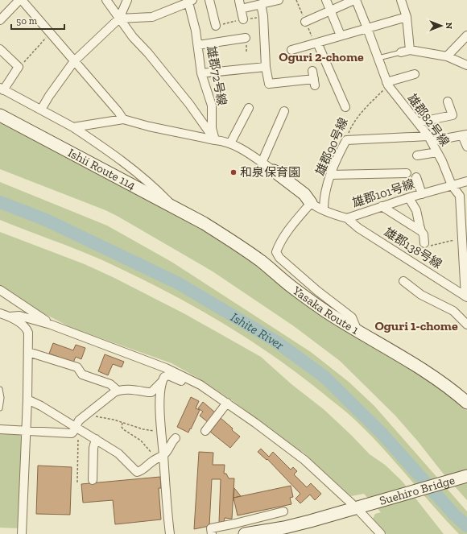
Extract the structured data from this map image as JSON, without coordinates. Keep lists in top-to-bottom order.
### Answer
{
  "streets": {
    "street": [
      "雄郡72号線",
      "雄郡82号線",
      "雄郡90号線",
      "Ishii Route 114",
      "雄郡101号線",
      "雄郡138号線",
      "Yasaka Route 1",
      "Suehiro Bridge"
    ]
  },
  "crossings": [
    ["雄郡82号線", "雄郡90号線"],
    ["雄郡82号線", "雄郡101号線"],
    ["雄郡90号線", "雄郡101号線"],
    ["Ishii Route 114", "Yasaka Route 1"],
    ["雄郡101号線", "雄郡138号線"]
  ],
  "districts": ["Oguri 2-chome", "Oguri 1-chome"],
  "water": ["Ishite River"],
  "places": ["和泉保育園"],
  "scale_bar": "50 m",
  "north": "right"
}
